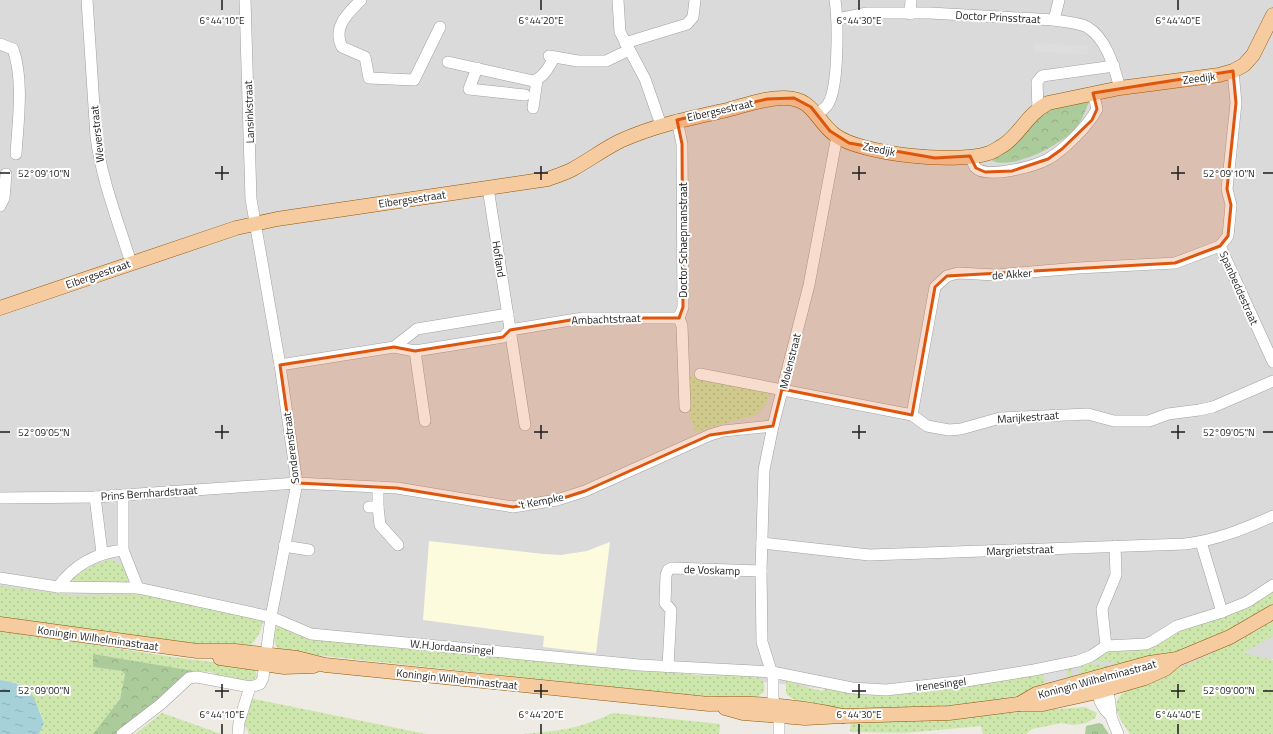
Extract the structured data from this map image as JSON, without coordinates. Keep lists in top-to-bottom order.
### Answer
{
  "streets": {
    "main road": ["Zeedijk", "Eibergsestraat", "Koningin Wilhelminastraat"],
    "street": [
      "Doctor Prinsstraat",
      "Lansinkstraat",
      "Weverstraat",
      "Doctor Schaepmanstraat",
      "Hofland",
      "de Akker",
      "Spanbeddestraat",
      "Ambachtstraat",
      "Molenstraat",
      "Marijkestraat",
      "Sonderenstraat",
      "Prins Bernhardstraat",
      "'t Kempke",
      "Margrietstraat",
      "de Voskamp",
      "W.H.Jordaansingel",
      "Irenesingel"
    ]
  },
  "crossings": [
    ["Doctor Prinsstraat", "Zeedijk"],
    ["Zeedijk", "Spanbeddestraat"],
    ["Zeedijk", "Molenstraat"],
    ["Eibergsestraat", "Lansinkstraat"],
    ["Eibergsestraat", "Weverstraat"],
    ["Eibergsestraat", "Doctor Schaepmanstraat"],
    ["Eibergsestraat", "Hofland"],
    ["Eibergsestraat", "Sonderenstraat"],
    ["Lansinkstraat", "Sonderenstraat"],
    ["Doctor Schaepmanstraat", "Ambachtstraat"],
    ["Hofland", "Ambachtstraat"],
    ["de Akker", "Spanbeddestraat"],
    ["de Akker", "Marijkestraat"],
    ["Ambachtstraat", "Sonderenstraat"],
    ["Molenstraat", "Marijkestraat"],
    ["Molenstraat", "'t Kempke"],
    ["Molenstraat", "Margrietstraat"],
    ["Molenstraat", "de Voskamp"],
    ["Molenstraat", "Koningin Wilhelminastraat"],
    ["Molenstraat", "W.H.Jordaansingel"],
    ["Molenstraat", "Irenesingel"],
    ["Sonderenstraat", "Prins Bernhardstraat"],
    ["Sonderenstraat", "'t Kempke"],
    ["Sonderenstraat", "Koningin Wilhelminastraat"],
    ["Sonderenstraat", "W.H.Jordaansingel"],
    ["Prins Bernhardstraat", "'t Kempke"],
    ["de Voskamp", "W.H.Jordaansingel"],
    ["W.H.Jordaansingel", "Irenesingel"]
  ],
  "coordinates": [
    "6°44'10\"E",
    "6°44'20\"E",
    "6°44'30\"E",
    "6°44'40\"E",
    "52°09'10\"N",
    "52°09'05\"N",
    "52°09'00\"N"
  ]
}
